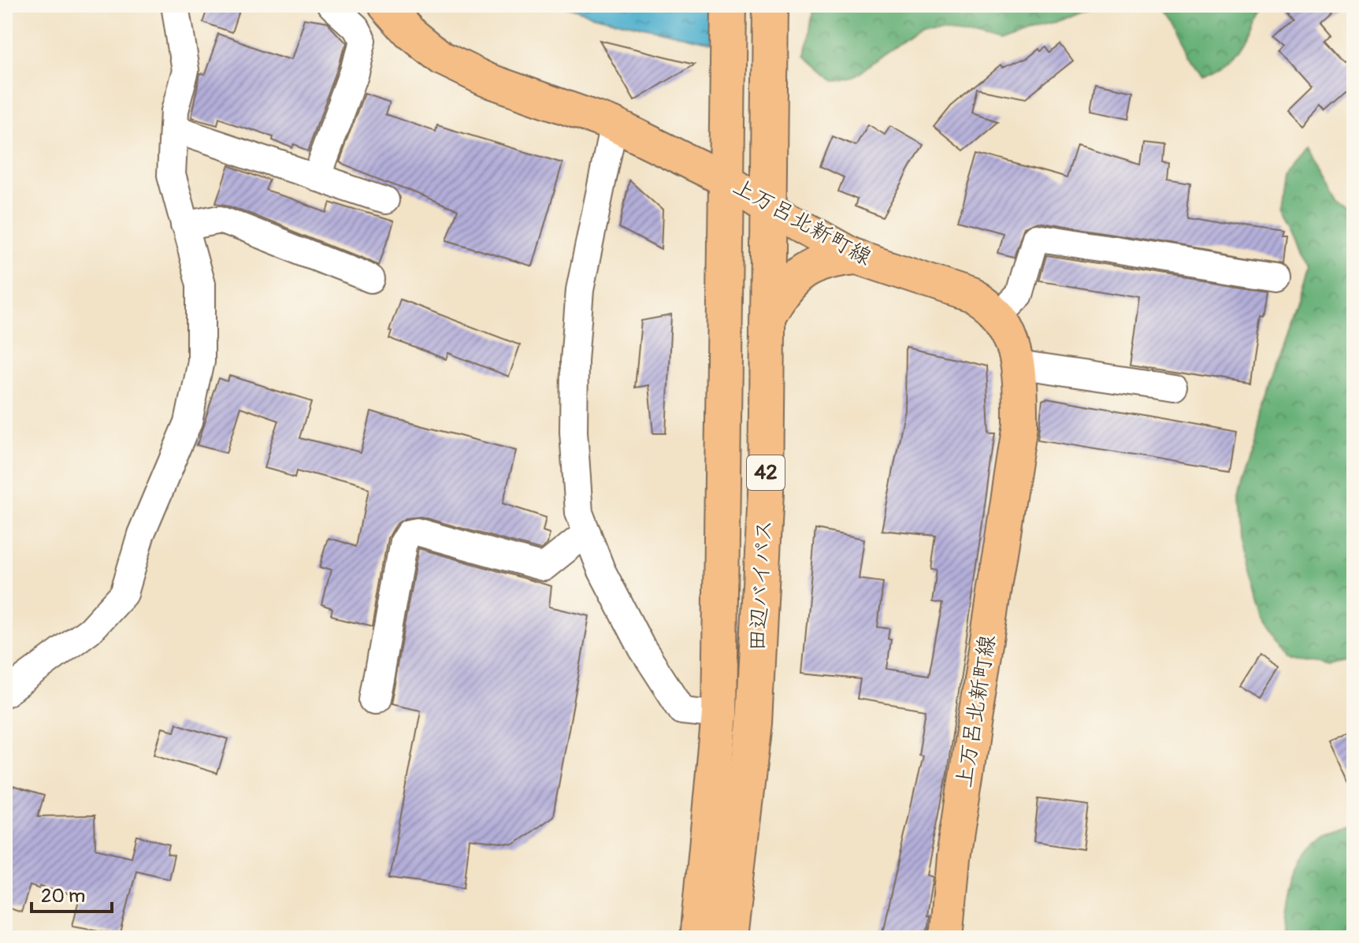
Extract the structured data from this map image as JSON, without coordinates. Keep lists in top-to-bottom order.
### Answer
{
  "streets": {
    "highway": ["42", "田辺バイパス"],
    "main road": ["上万呂北新町線"]
  },
  "crossings": [
    ["上万呂北新町線", "田辺バイパス"]
  ],
  "scale_bar": "20 m"
}
